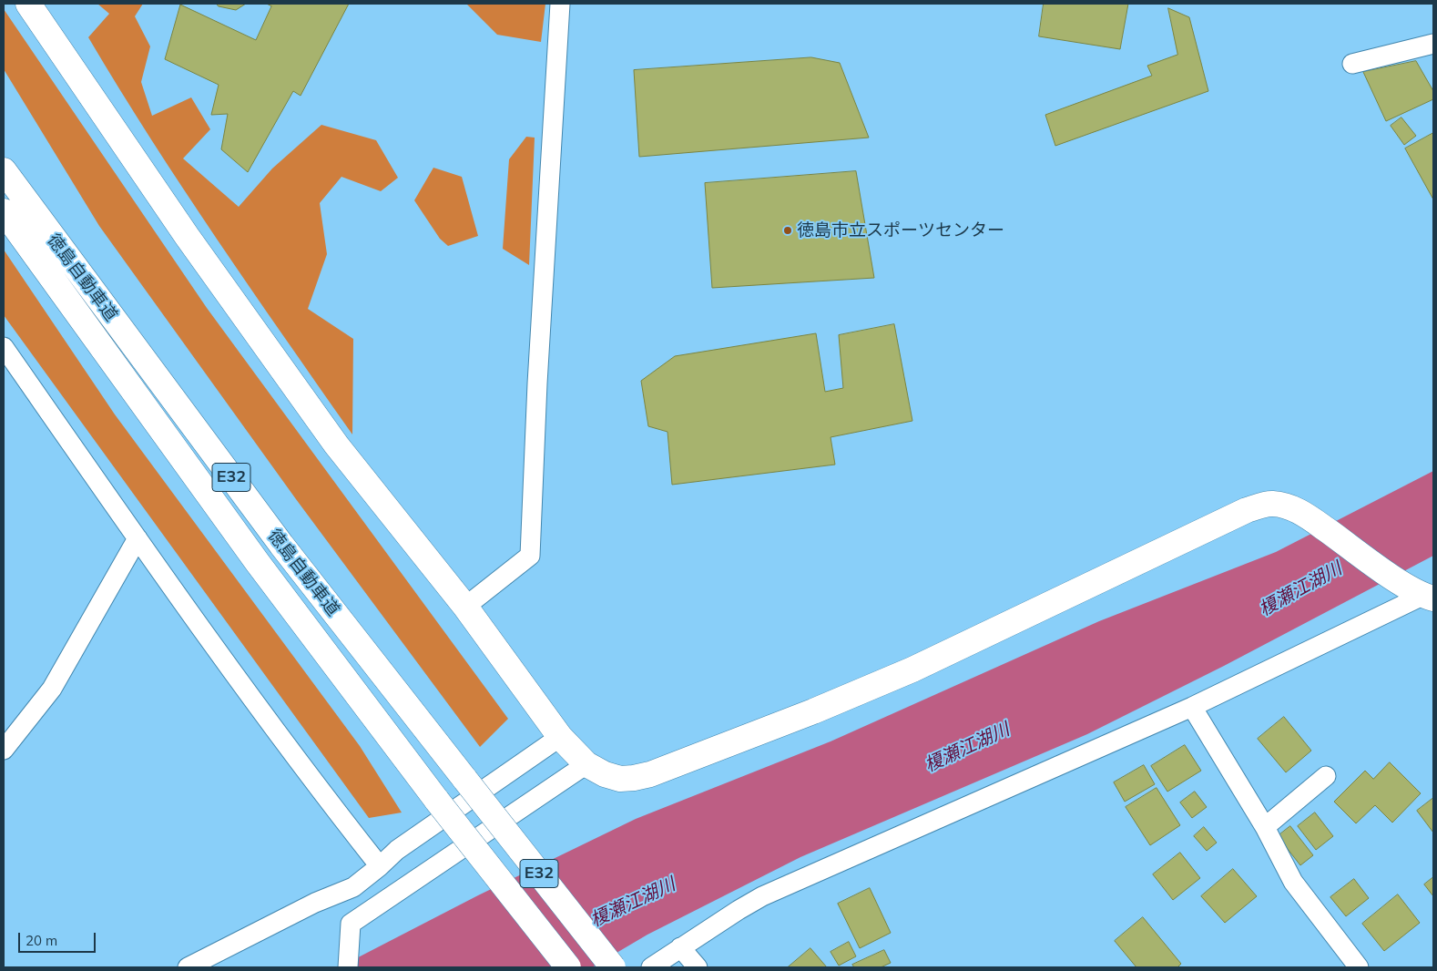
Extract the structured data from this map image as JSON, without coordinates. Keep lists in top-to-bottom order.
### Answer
{
  "streets": {
    "main road": ["徳島自動車道", "E32"]
  },
  "water": ["榎瀬江湖川"],
  "places": ["徳島市立スポーツセンター"],
  "scale_bar": "20 m"
}
